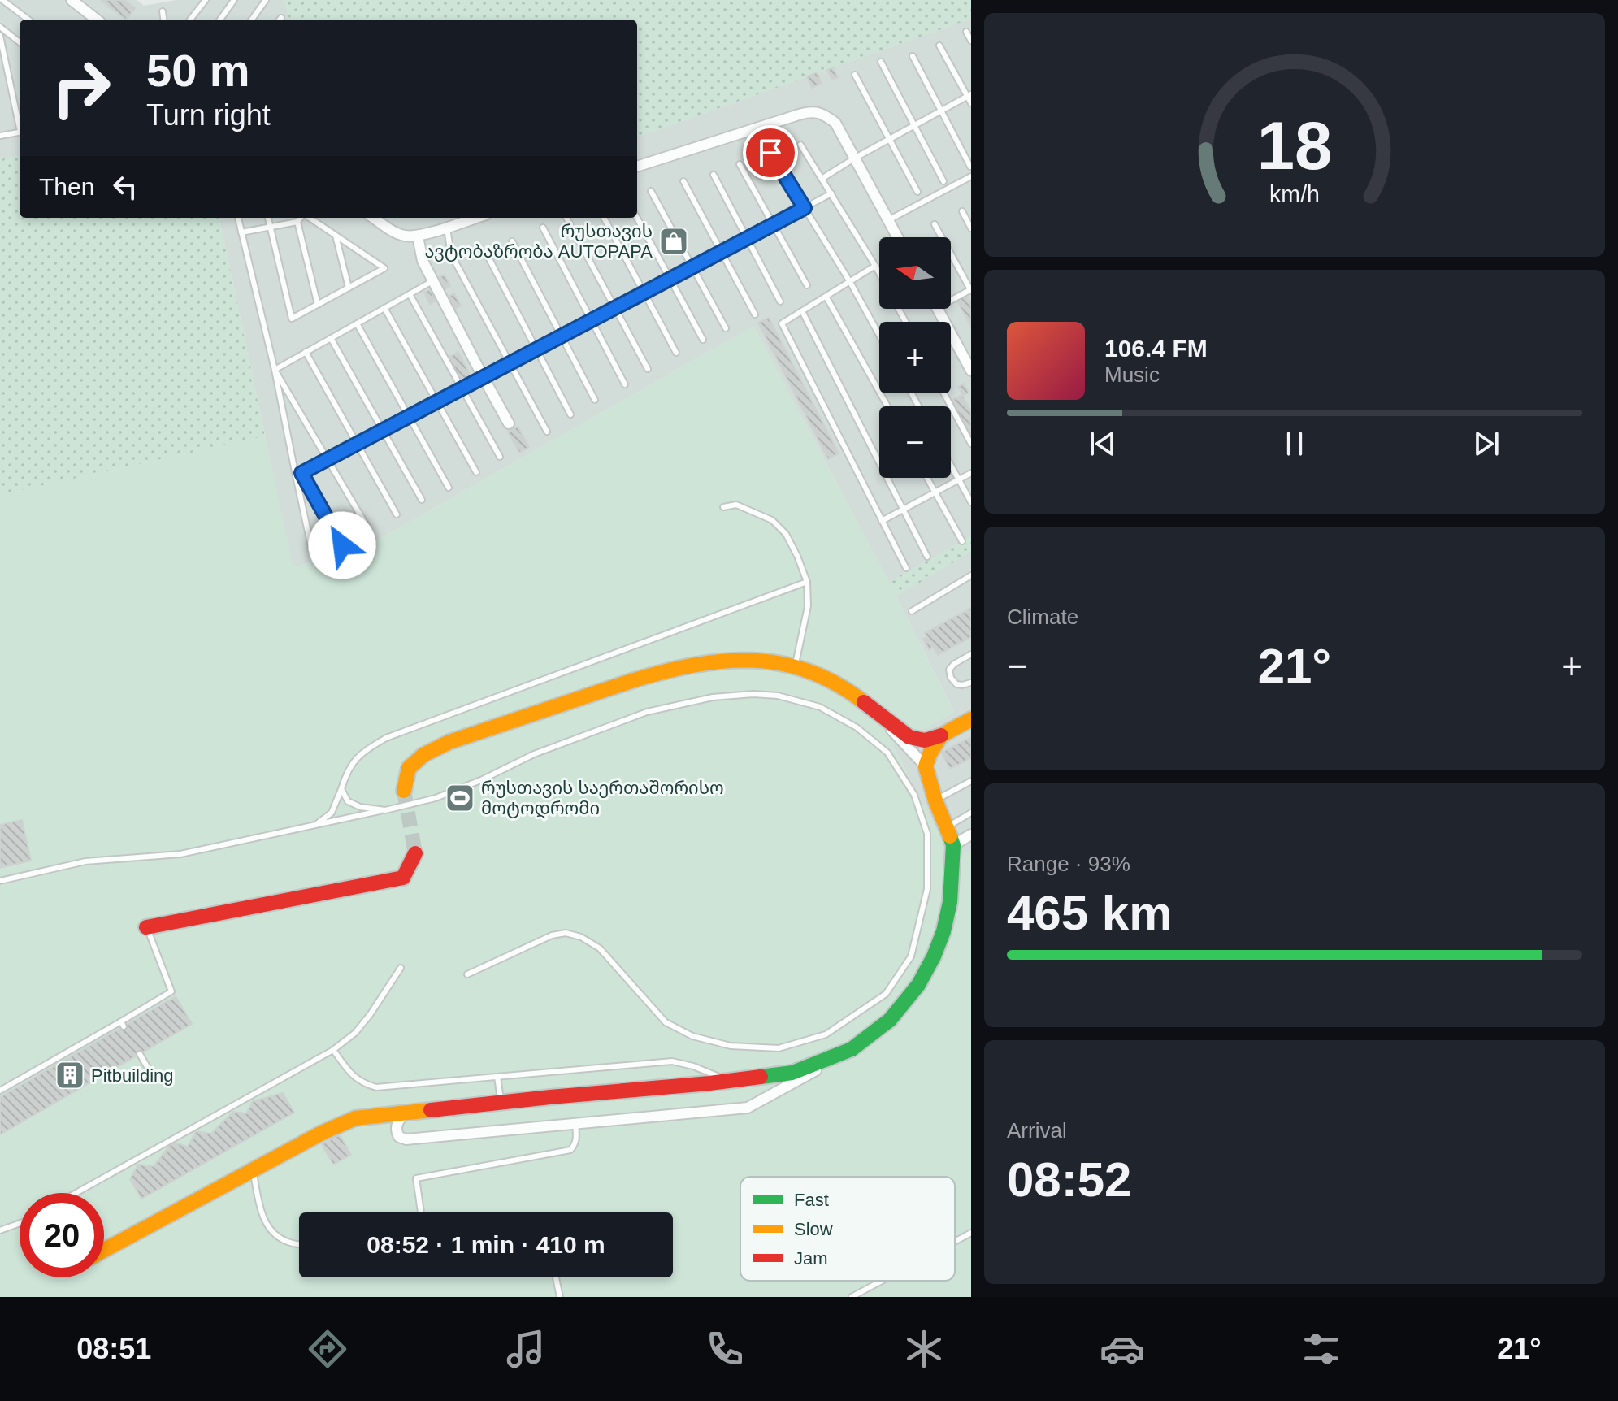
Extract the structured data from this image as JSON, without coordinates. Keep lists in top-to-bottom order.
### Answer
{
  "places": {
    "shop": ["რუსთავის ავტობაზრობა AUTOPAPA"],
    "sports": ["რუსთავის საერთაშორისო მოტოდრომი"],
    "building": ["Pitbuilding"]
  },
  "legend": ["Fast", "Slow", "Jam"],
  "north": "left",
  "page": {
    "turn": ["50 m", "Turn right"],
    "then": "Then",
    "map_buttons": ["+", "−"],
    "song": ["106.4 FM", "Music"],
    "tile": [
      "Climate",
      ["Range · 93%", "465 km"],
      ["Arrival", "08:52"]
    ],
    "heat": ["−", "21°", "+"],
    "limit": "20",
    "trip": "08:52 · 1 min · 410 m",
    "tabs": ["08:51", "21°"],
    "gauge": ["18", "km/h"]
  }
}
